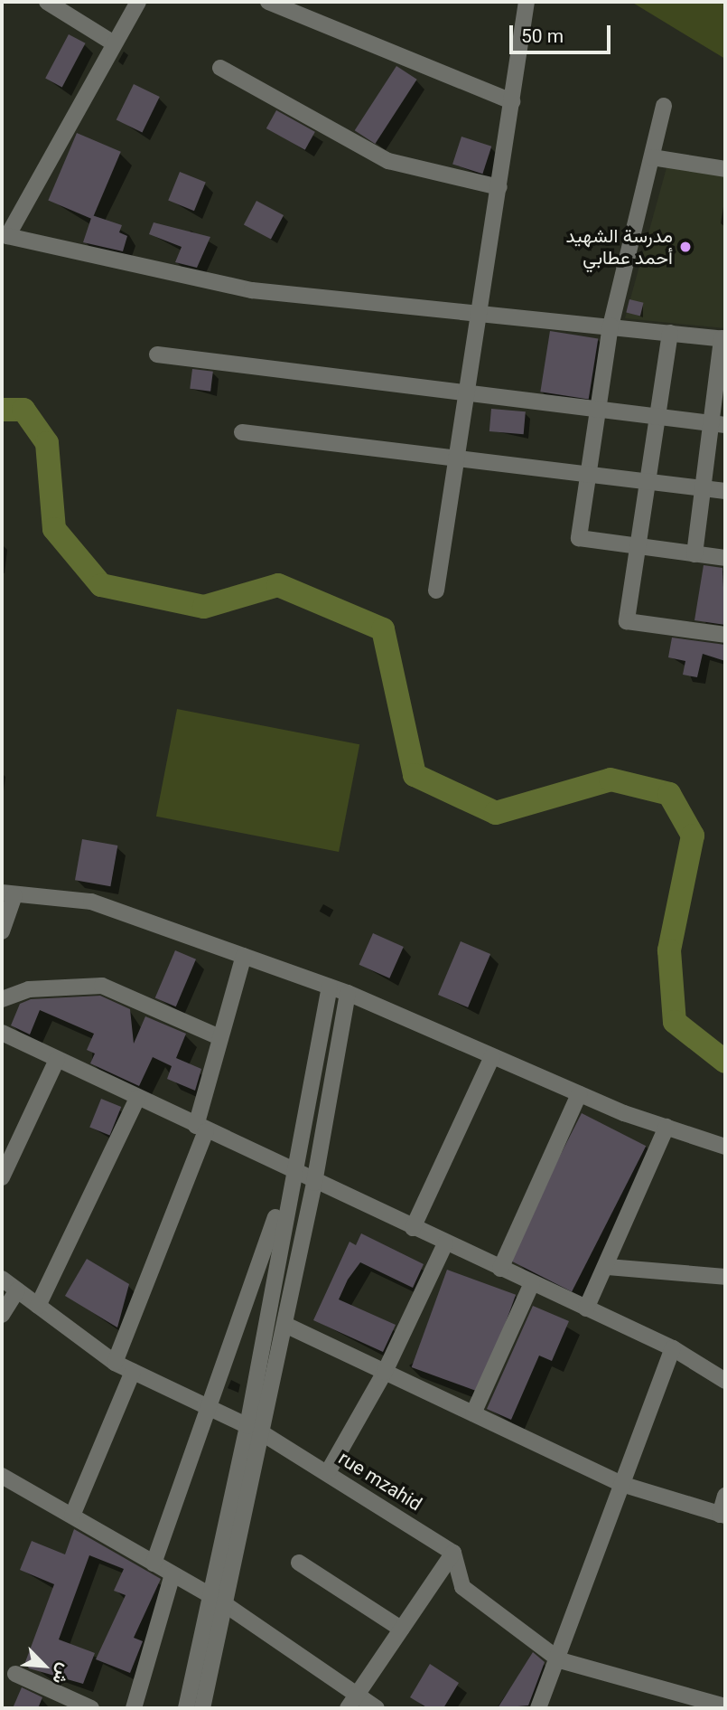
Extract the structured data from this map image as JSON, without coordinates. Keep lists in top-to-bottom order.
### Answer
{
  "streets": {
    "street": ["rue mzahid"]
  },
  "places": ["مدرسة الشهيد أحمد عطابي"],
  "scale_bar": "50 m",
  "north": "bottom right"
}
